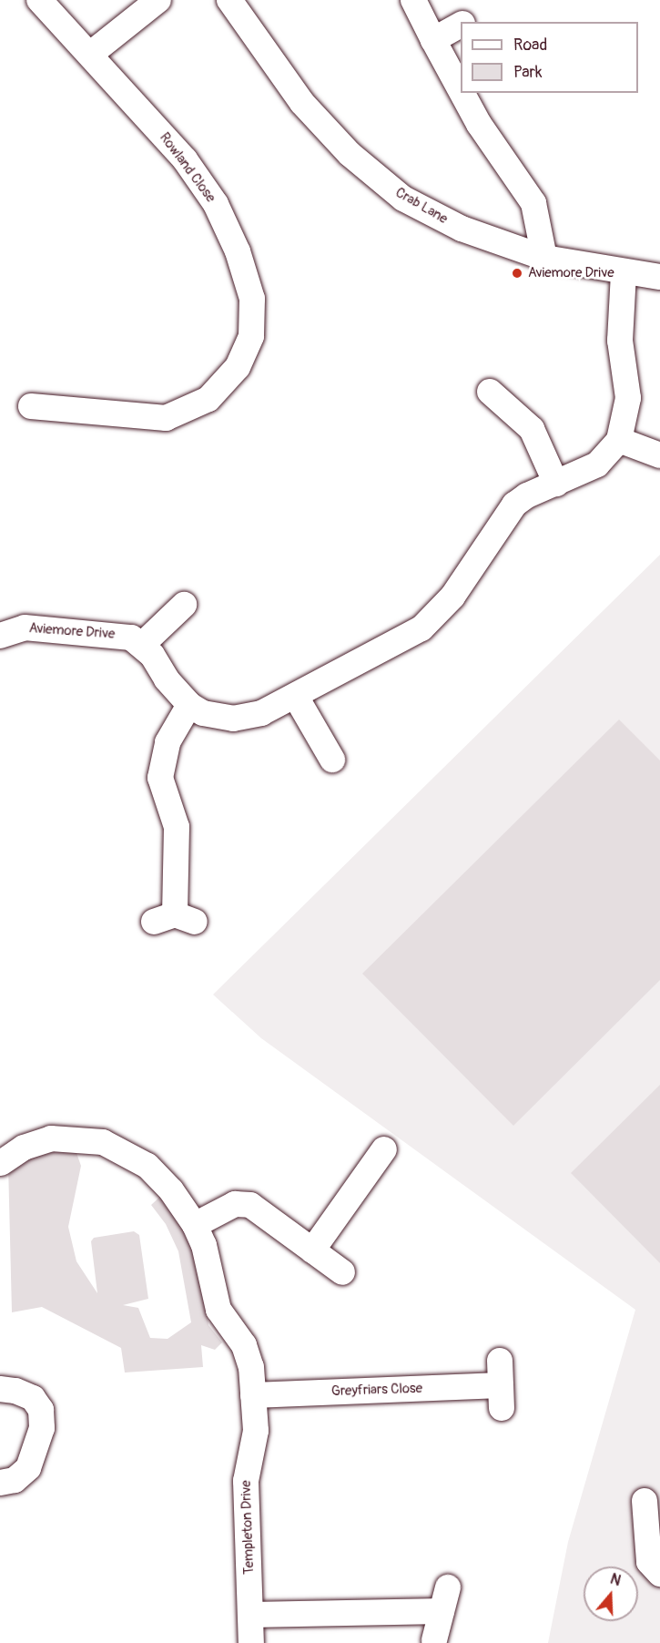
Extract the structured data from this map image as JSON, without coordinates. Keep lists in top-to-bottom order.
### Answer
{
  "streets": {
    "street": [
      "Rowland Close",
      "Crab Lane",
      "Aviemore Drive",
      "Greyfriars Close",
      "Templeton Drive"
    ]
  },
  "crossings": [
    ["Greyfriars Close", "Templeton Drive"]
  ],
  "places": ["Aviemore Drive"],
  "legend": ["Road", "Park"],
  "north": "top"
}
